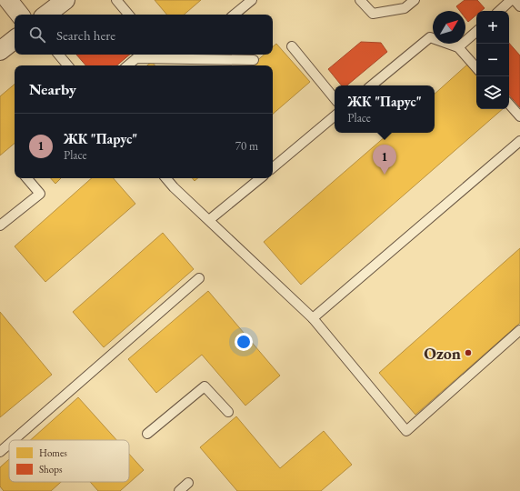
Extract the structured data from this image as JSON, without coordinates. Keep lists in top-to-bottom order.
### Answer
{
  "places": ["Ozon"],
  "legend": ["Homes", "Shops"],
  "north": "top right",
  "page": {
    "map_buttons": ["+", "−"],
    "search": "Search here",
    "heading": "Nearby",
    "popup": ["ЖК \"Парус\"", "Place"],
    "list": [
      {
        "mark": "1",
        "name": "ЖК \"Парус\"",
        "note": "Place",
        "value": "70 m"
      }
    ],
    "pins": "1"
  }
}
